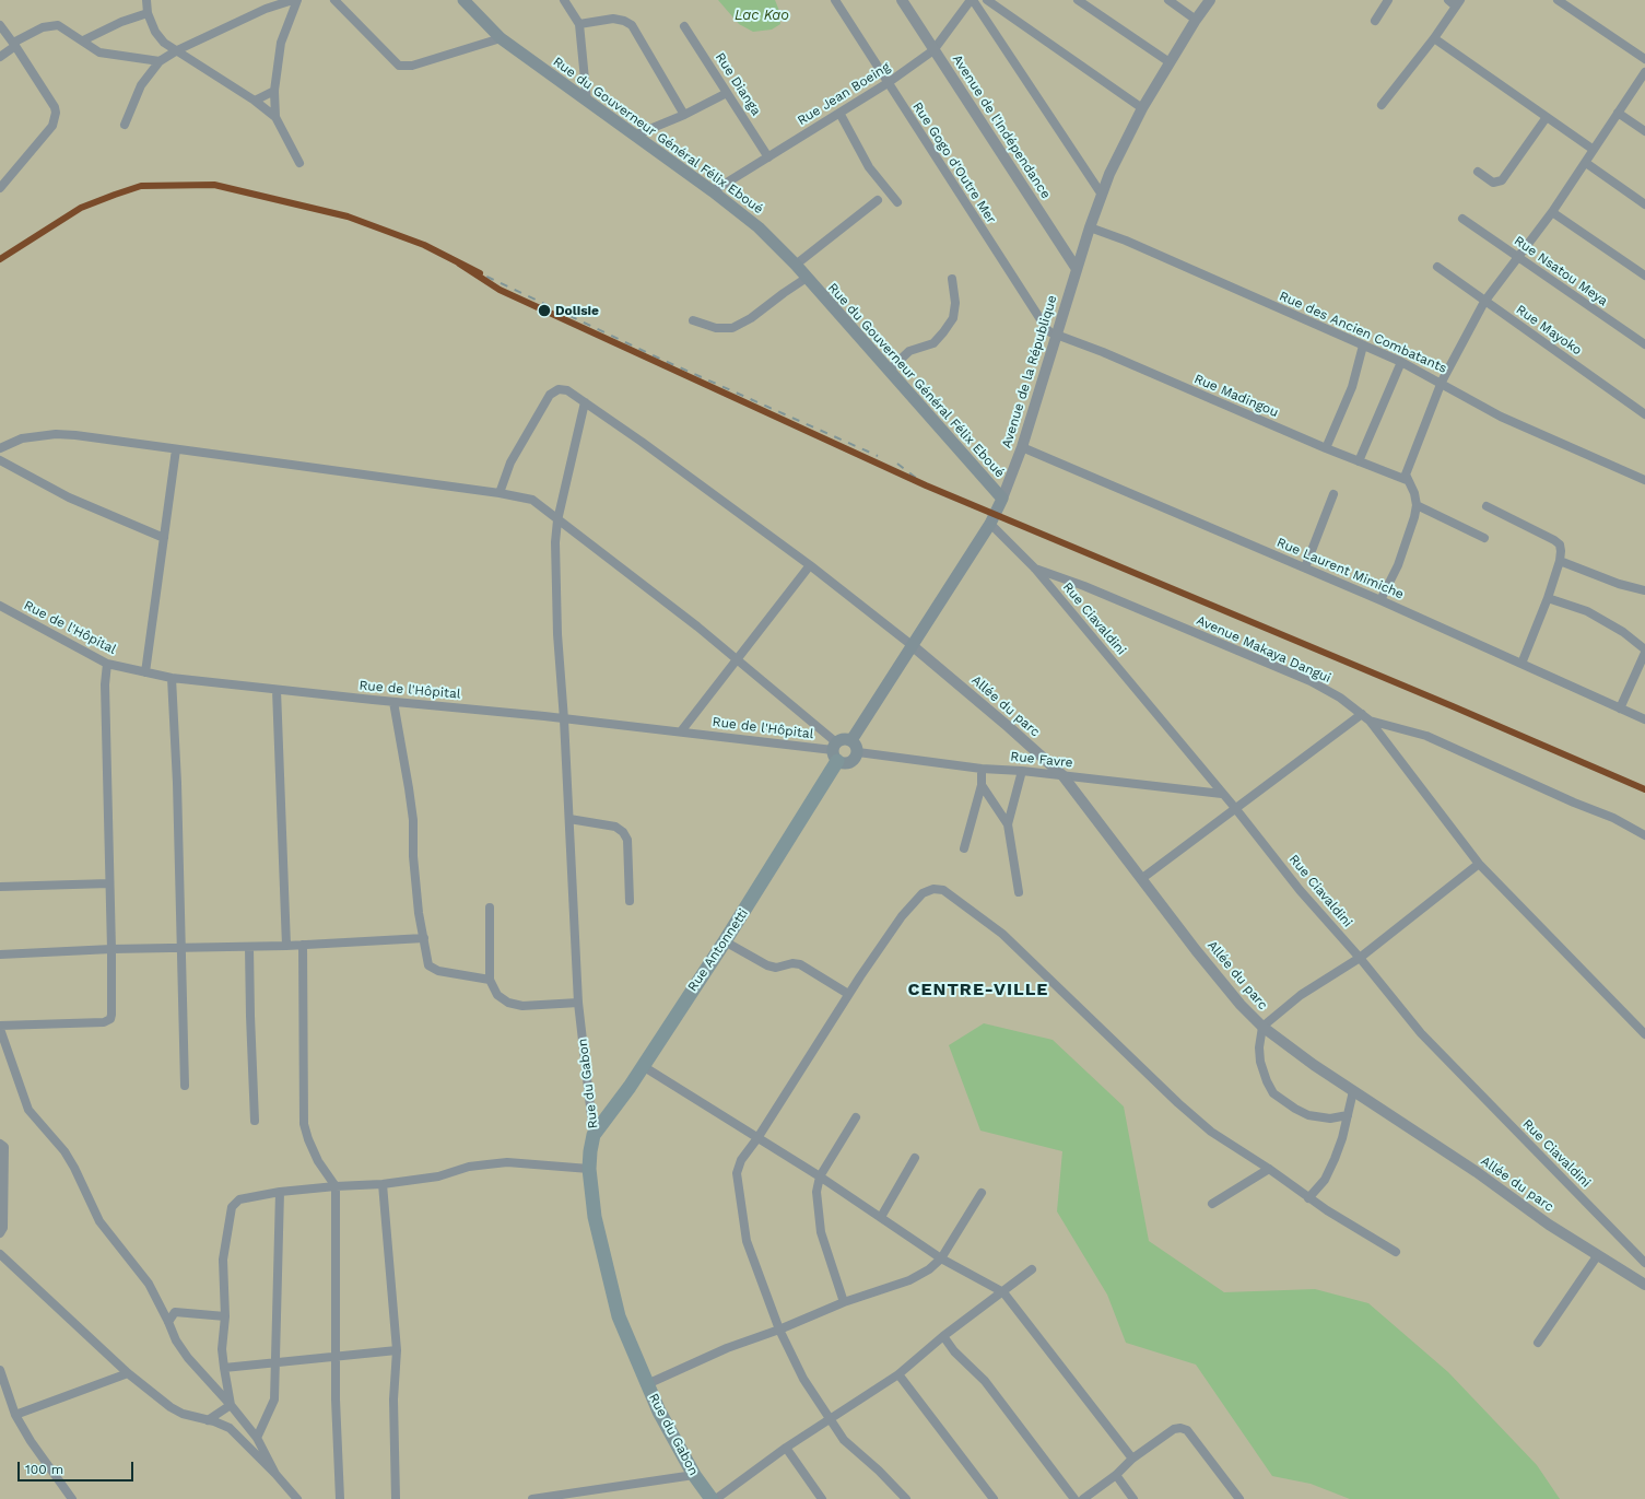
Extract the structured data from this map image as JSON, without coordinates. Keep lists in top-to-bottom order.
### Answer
{
  "streets": {
    "highway": ["Rue Antonnetti", "Rue du Gabon"],
    "main road": ["Rue du Gouverneur Général Félix Eboué", "Avenue de la République"],
    "street": [
      "Rue Dianga",
      "Rue Jean Boeing",
      "Avenue de l'Indépendance",
      "Rue Gogo d'Outre Mer",
      "Rue Nsatou Meya",
      "Rue Mayoko",
      "Rue des Ancien Combatants",
      "Rue Madingou",
      "Rue Laurent Mimiche",
      "Rue Ciavaldini",
      "Rue de l'Hôpital",
      "Avenue Makaya Dangui",
      "Allée du parc",
      "Rue Favre"
    ]
  },
  "crossings": [
    ["Rue Dianga", "Rue Jean Boeing"],
    ["Rue Jean Boeing", "Avenue de l'Indépendance"],
    ["Rue Jean Boeing", "Rue du Gouverneur Général Félix Eboué"],
    ["Rue Jean Boeing", "Rue Gogo d'Outre Mer"],
    ["Avenue de l'Indépendance", "Avenue de la République"],
    ["Rue du Gouverneur Général Félix Eboué", "Avenue de la République"],
    ["Rue Gogo d'Outre Mer", "Avenue de la République"],
    ["Rue Gogo d'Outre Mer", "Rue Madingou"],
    ["Rue des Ancien Combatants", "Avenue de la République"],
    ["Avenue de la République", "Rue Madingou"],
    ["Avenue de la République", "Rue Laurent Mimiche"],
    ["Avenue de la République", "Rue Ciavaldini"],
    ["Avenue de la République", "Rue de l'Hôpital"],
    ["Avenue de la République", "Allée du parc"],
    ["Avenue de la République", "Rue Favre"],
    ["Avenue de la République", "Rue Antonnetti"],
    ["Rue Ciavaldini", "Avenue Makaya Dangui"],
    ["Rue Ciavaldini", "Rue Favre"],
    ["Rue de l'Hôpital", "Rue Favre"],
    ["Rue de l'Hôpital", "Rue Antonnetti"],
    ["Rue de l'Hôpital", "Rue du Gabon"],
    ["Allée du parc", "Rue Favre"],
    ["Rue Favre", "Rue Antonnetti"],
    ["Rue Antonnetti", "Rue du Gabon"]
  ],
  "districts": ["CENTRE-VILLE"],
  "water": ["Lac Kao"],
  "places": ["Dolisie"],
  "scale_bar": "100 m"
}
